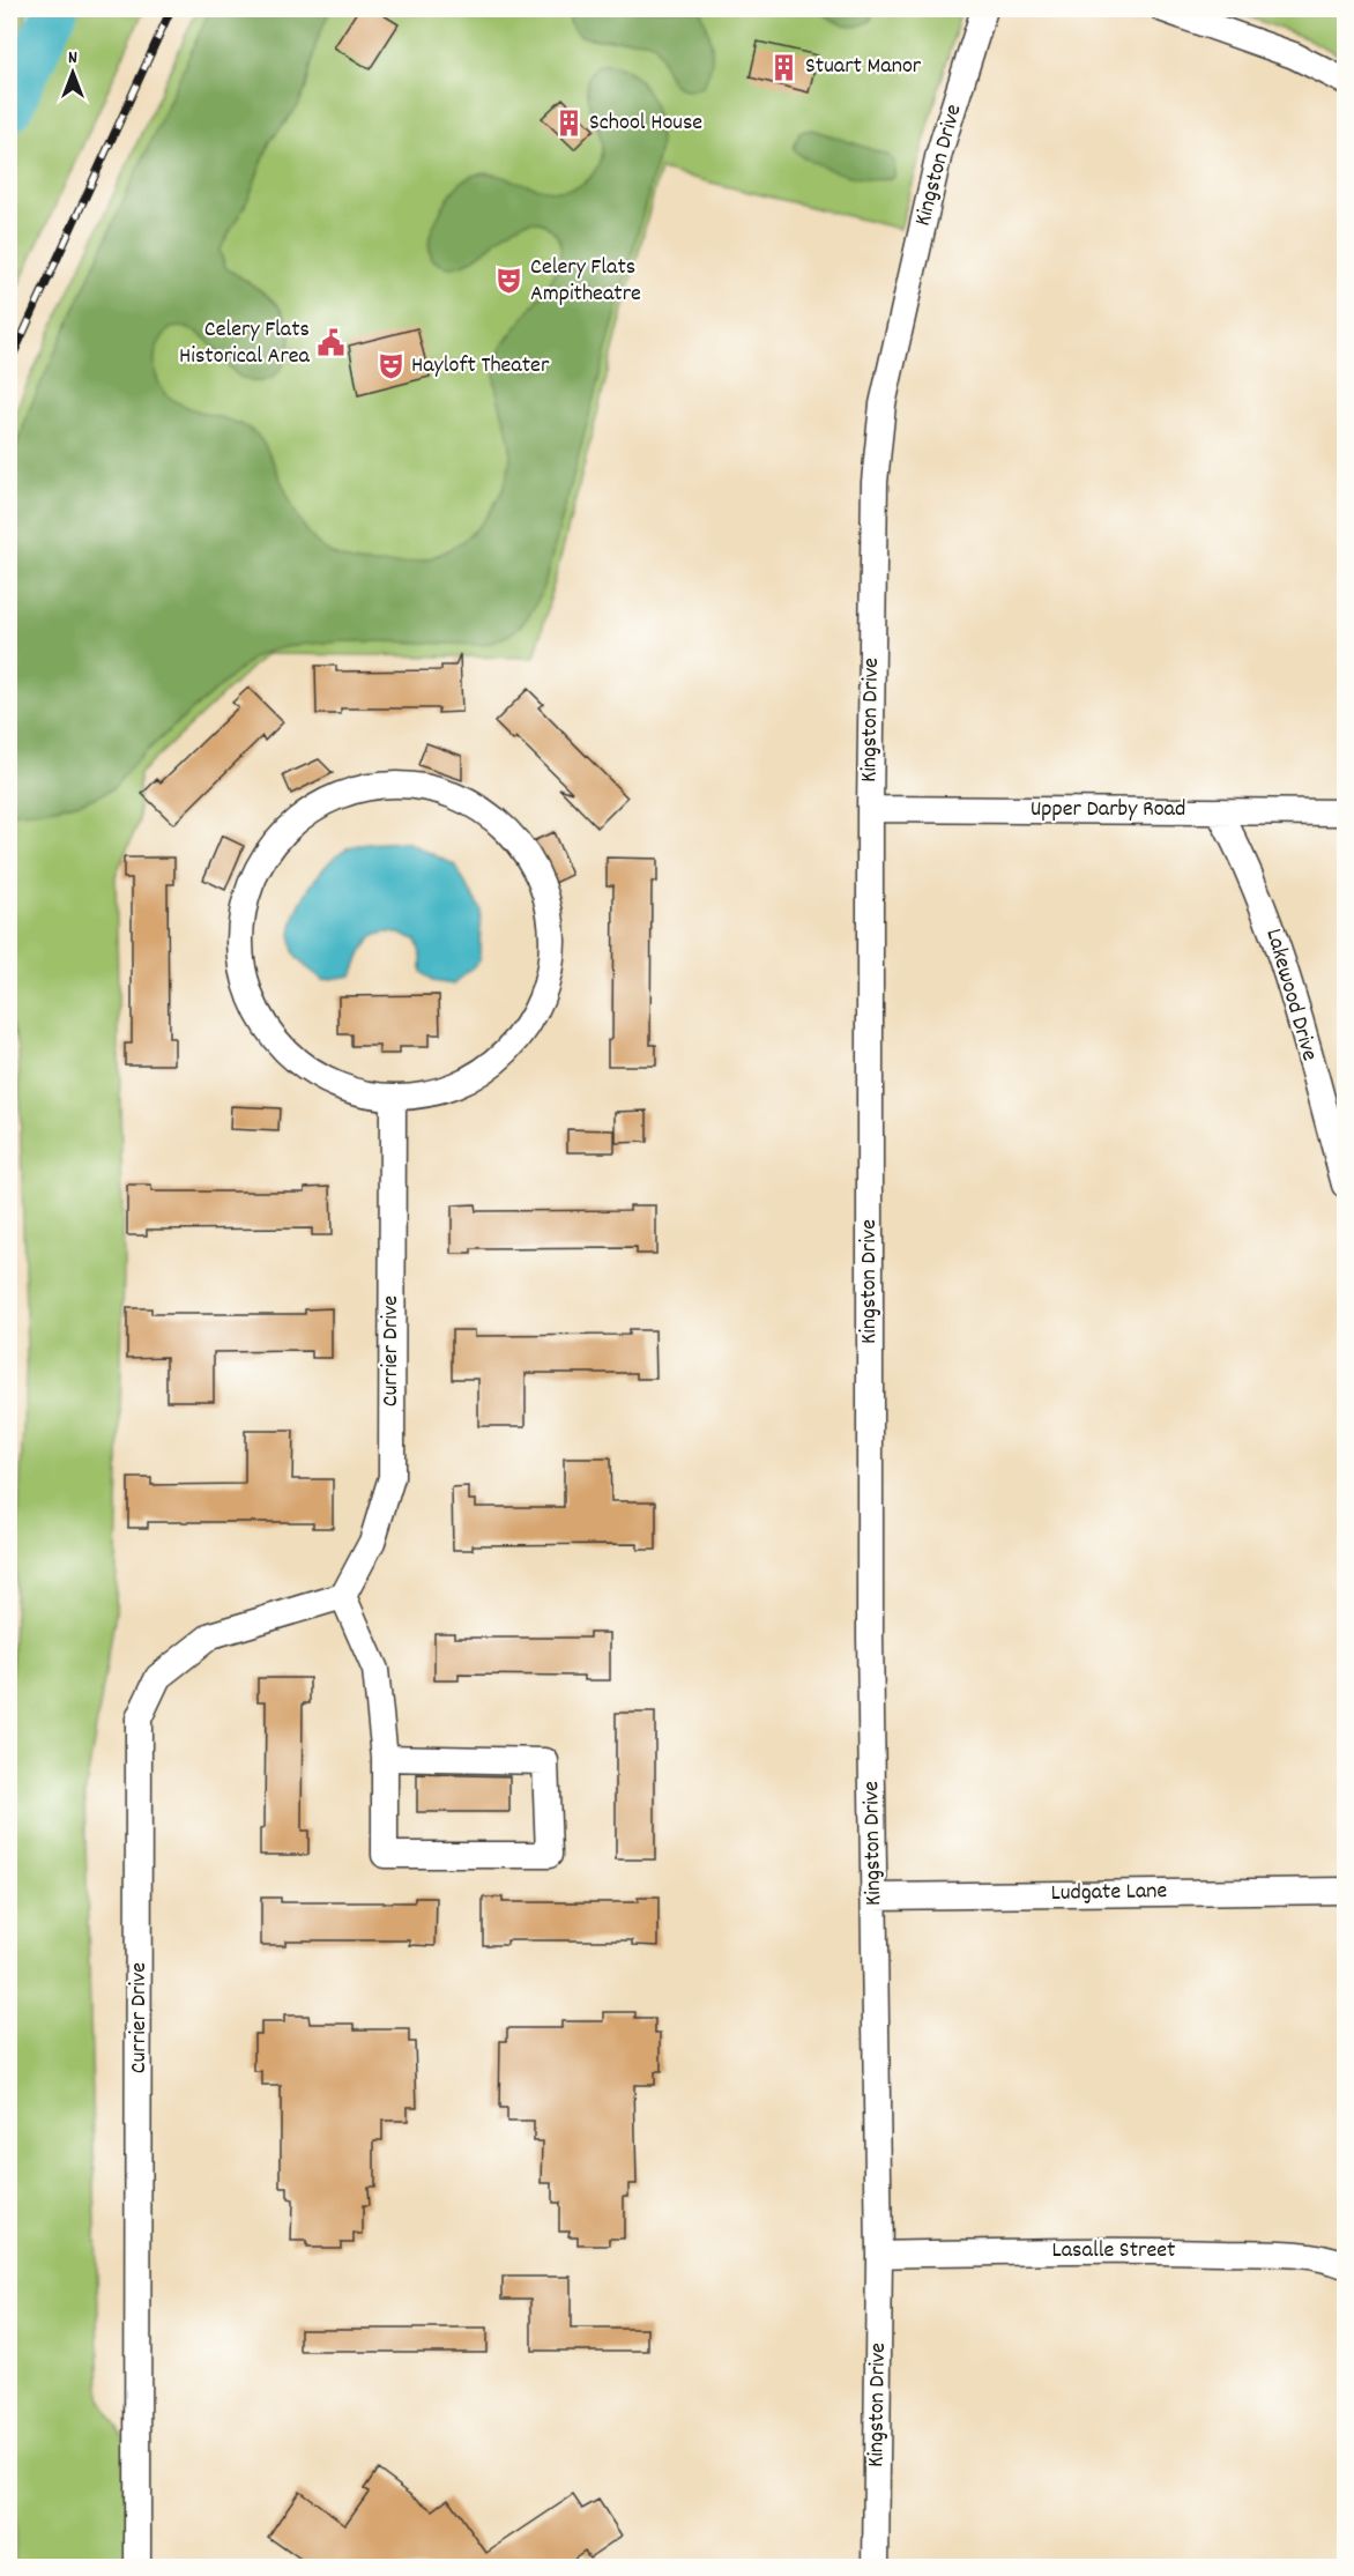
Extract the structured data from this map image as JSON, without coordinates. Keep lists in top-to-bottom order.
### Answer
{
  "streets": {
    "street": [
      "Kingston Drive",
      "Upper Darby Road",
      "Lakewood Drive",
      "Currier Drive",
      "Ludgate Lane",
      "Lasalle Street"
    ]
  },
  "crossings": [
    ["Kingston Drive", "Upper Darby Road"],
    ["Kingston Drive", "Ludgate Lane"],
    ["Kingston Drive", "Lasalle Street"],
    ["Upper Darby Road", "Lakewood Drive"]
  ],
  "places": {
    "building": ["Stuart Manor", "School House"],
    "theatre": ["Celery Flats Ampitheatre", "Hayloft Theater"],
    "public building": ["Celery Flats Historical Area"]
  },
  "north": "top"
}
